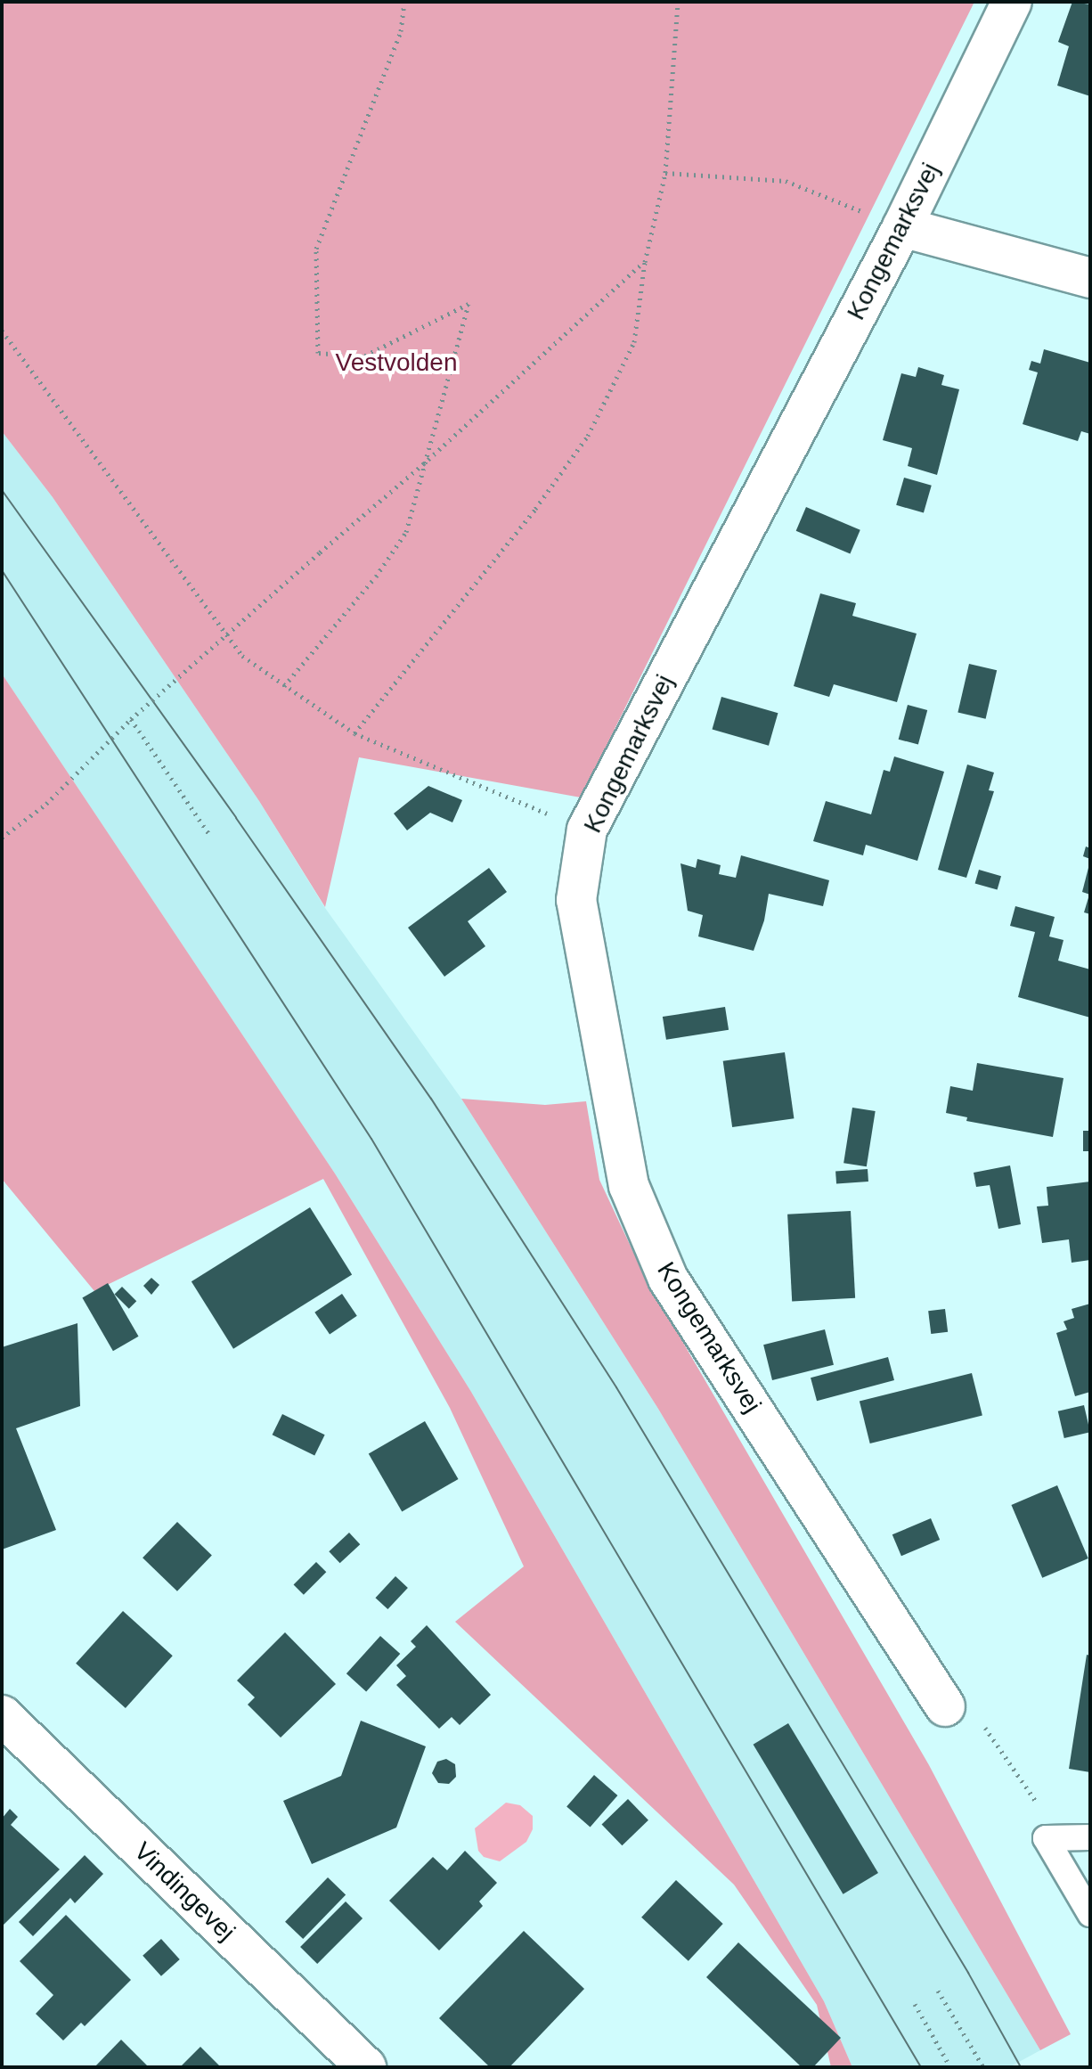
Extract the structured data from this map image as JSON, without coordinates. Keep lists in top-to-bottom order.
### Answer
{
  "streets": {
    "street": ["Kongemarksvej", "Vindingevej"]
  },
  "parks": ["Vestvolden"]
}
